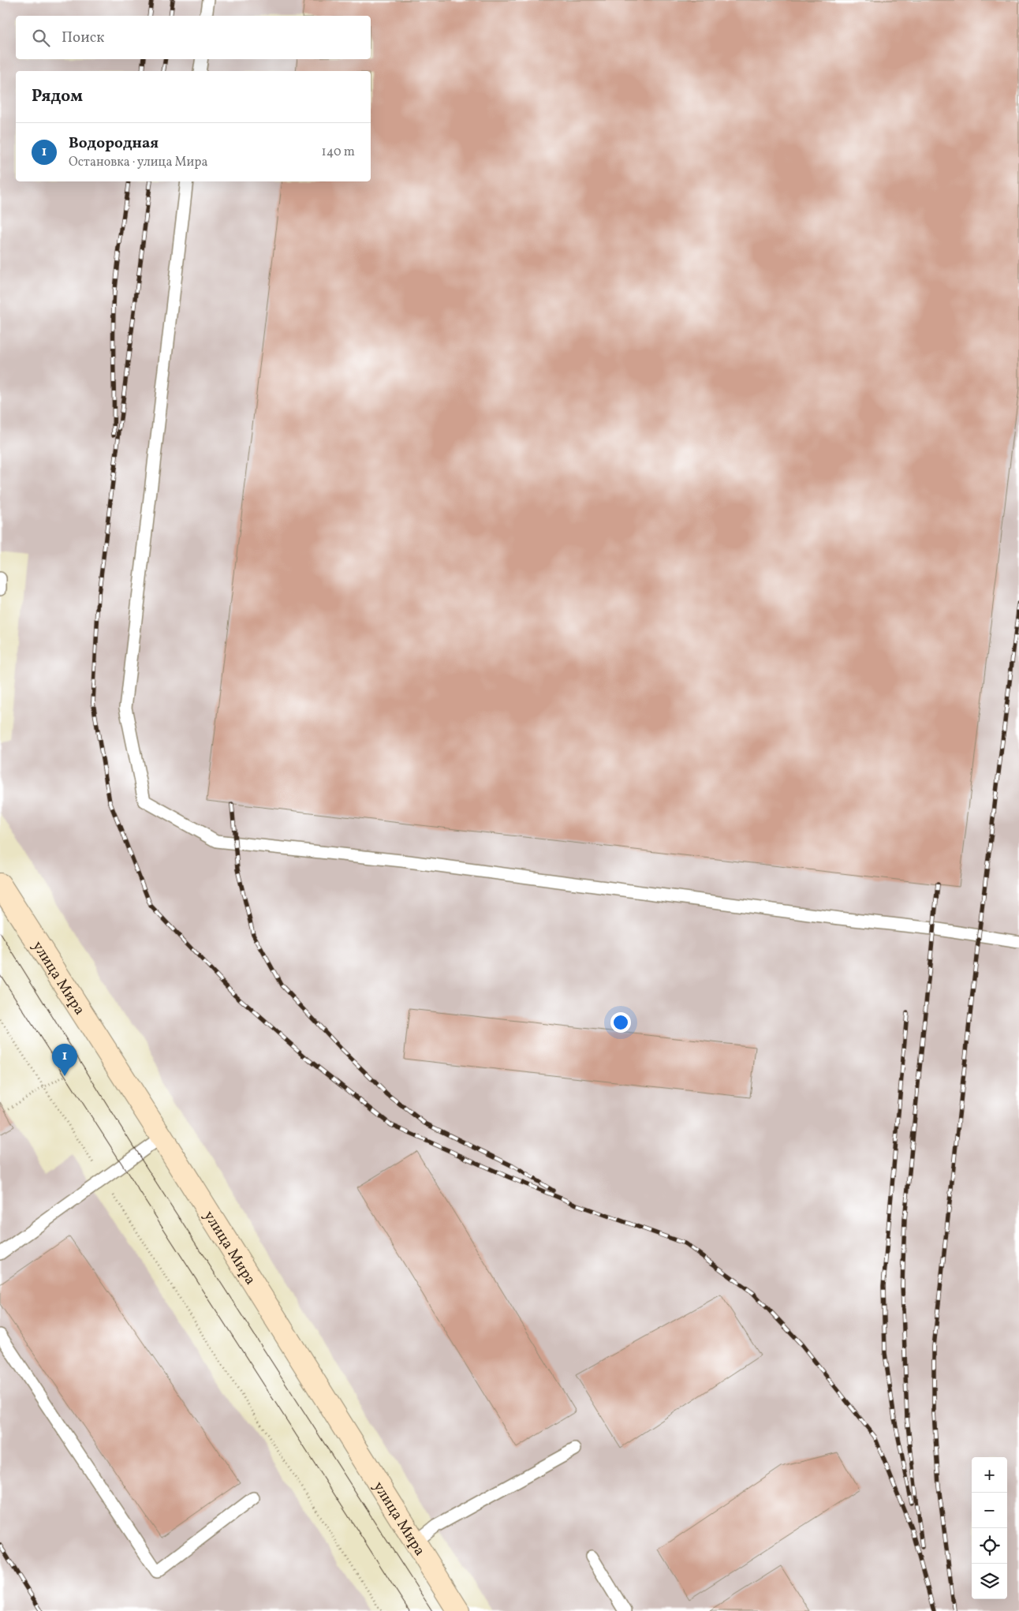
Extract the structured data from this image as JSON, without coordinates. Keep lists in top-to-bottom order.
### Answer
{
  "streets": {
    "main road": ["улица Мира"]
  },
  "page": {
    "search": "Поиск",
    "heading": "Рядом",
    "list": [
      {
        "mark": "1",
        "name": "Водородная",
        "note": "Остановка · улица Мира",
        "value": "140 m"
      }
    ],
    "pins": "1",
    "map_buttons": ["+", "−"]
  }
}
